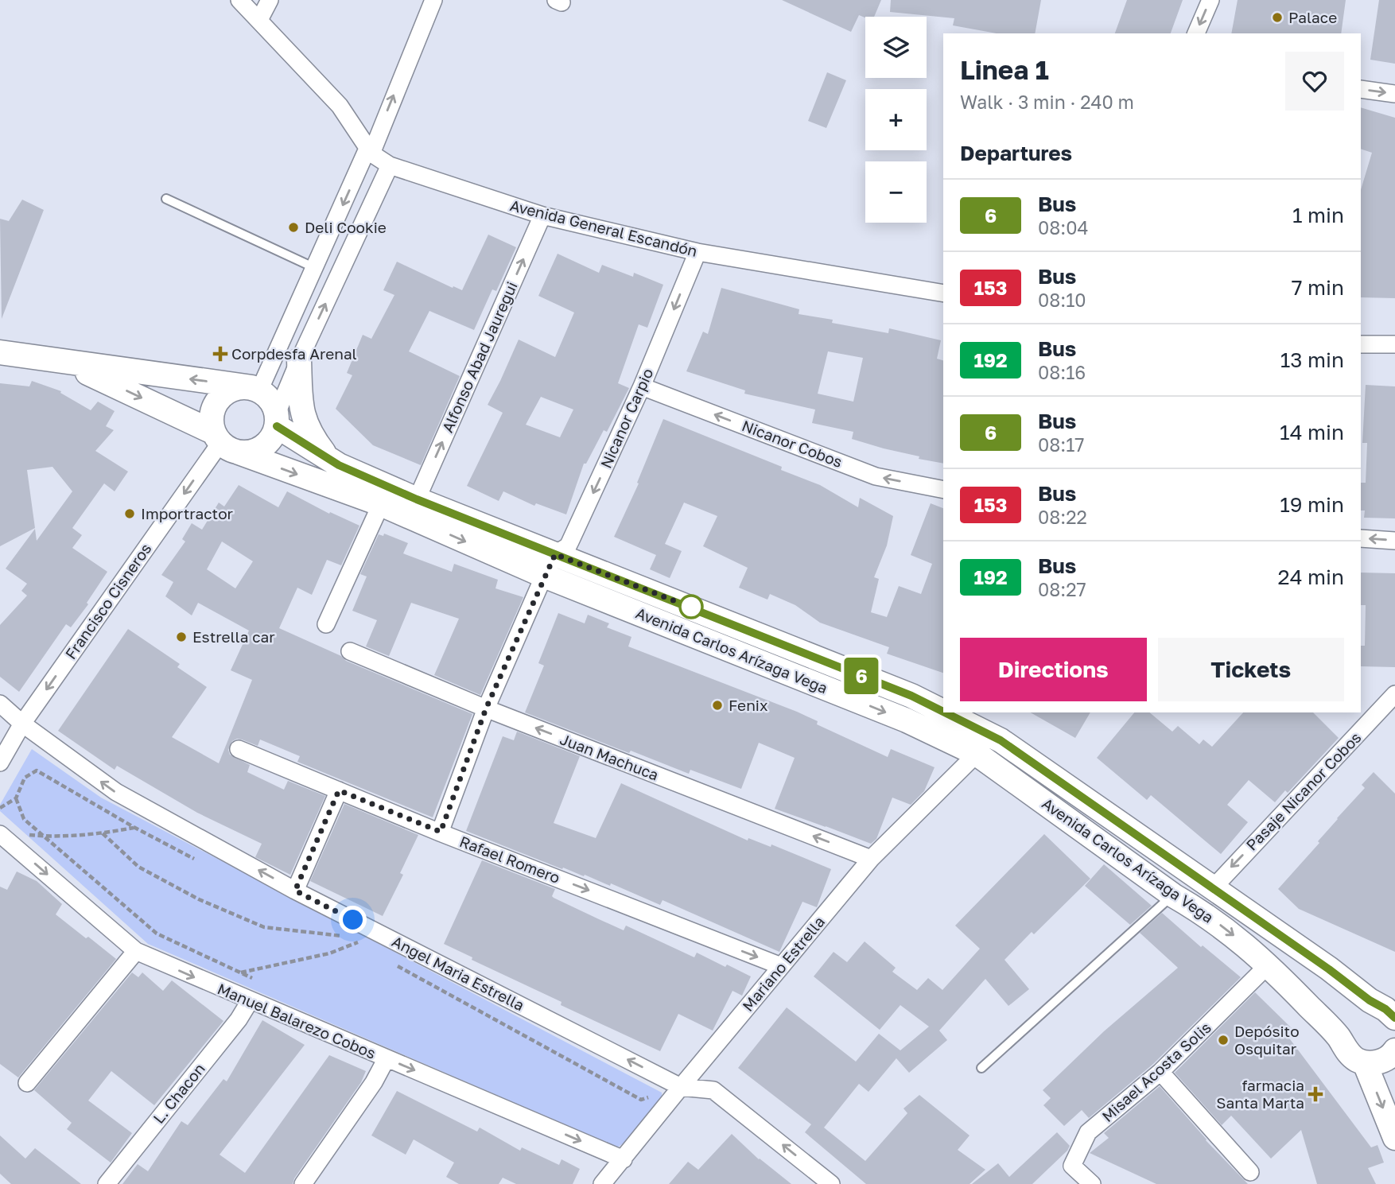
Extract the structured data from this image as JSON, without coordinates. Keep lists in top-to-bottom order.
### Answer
{
  "streets": {
    "street": [
      "Avenida General Escandón",
      "Alfonso Abad Jauregui",
      "Nicanor Carpio",
      "Nicanor Cobos",
      "Francisco Cisneros",
      "Avenida Carlos Arízaga Vega",
      "Juan Machuca",
      "Pasaje Nicanor Cobos",
      "Rafael Romero",
      "Mariano Estrella",
      "Angel Maria Estrella",
      "Manuel Balarezo Cobos",
      "Misael Acosta Solis",
      "L. Chacon"
    ]
  },
  "crossings": [
    ["Avenida General Escandón", "Alfonso Abad Jauregui"],
    ["Avenida General Escandón", "Nicanor Carpio"],
    ["Alfonso Abad Jauregui", "Avenida Carlos Arízaga Vega"],
    ["Nicanor Carpio", "Nicanor Cobos"],
    ["Nicanor Carpio", "Avenida Carlos Arízaga Vega"],
    ["Nicanor Carpio", "Juan Machuca"],
    ["Nicanor Carpio", "Rafael Romero"],
    ["Francisco Cisneros", "Avenida Carlos Arízaga Vega"],
    ["Francisco Cisneros", "Angel Maria Estrella"],
    ["Avenida Carlos Arízaga Vega", "Pasaje Nicanor Cobos"],
    ["Avenida Carlos Arízaga Vega", "Mariano Estrella"],
    ["Avenida Carlos Arízaga Vega", "Misael Acosta Solis"],
    ["Juan Machuca", "Mariano Estrella"],
    ["Rafael Romero", "Mariano Estrella"],
    ["Mariano Estrella", "Angel Maria Estrella"],
    ["Mariano Estrella", "Manuel Balarezo Cobos"],
    ["Manuel Balarezo Cobos", "L. Chacon"]
  ],
  "one_way": [
    "Alfonso Abad Jauregui",
    "Nicanor Carpio",
    "Nicanor Cobos",
    "Francisco Cisneros",
    "Juan Machuca",
    "Pasaje Nicanor Cobos",
    "Rafael Romero",
    "Angel Maria Estrella",
    "Manuel Balarezo Cobos"
  ],
  "places": {
    "other": [
      "Palace",
      "Deli Cookie",
      "Importractor",
      "Estrella car",
      "Fenix",
      "Depósito Osquitar"
    ],
    "health": ["Corpdesfa Arenal", "farmacia Santa Marta"]
  },
  "lines": ["bus line 6"],
  "page": {
    "on_map": "6",
    "map_buttons": ["+", "−"],
    "heading": [
      ["Linea 1", "Walk · 3 min · 240 m"],
      "Departures"
    ],
    "list": [
      {
        "mark": "6",
        "name": "Bus",
        "note": "08:04",
        "value": "1 min"
      },
      {
        "mark": "153",
        "name": "Bus",
        "note": "08:10",
        "value": "7 min"
      },
      {
        "mark": "192",
        "name": "Bus",
        "note": "08:16",
        "value": "13 min"
      },
      {
        "mark": "6",
        "name": "Bus",
        "note": "08:17",
        "value": "14 min"
      },
      {
        "mark": "153",
        "name": "Bus",
        "note": "08:22",
        "value": "19 min"
      },
      {
        "mark": "192",
        "name": "Bus",
        "note": "08:27",
        "value": "24 min"
      }
    ],
    "buttons": ["Directions", "Tickets"]
  }
}
